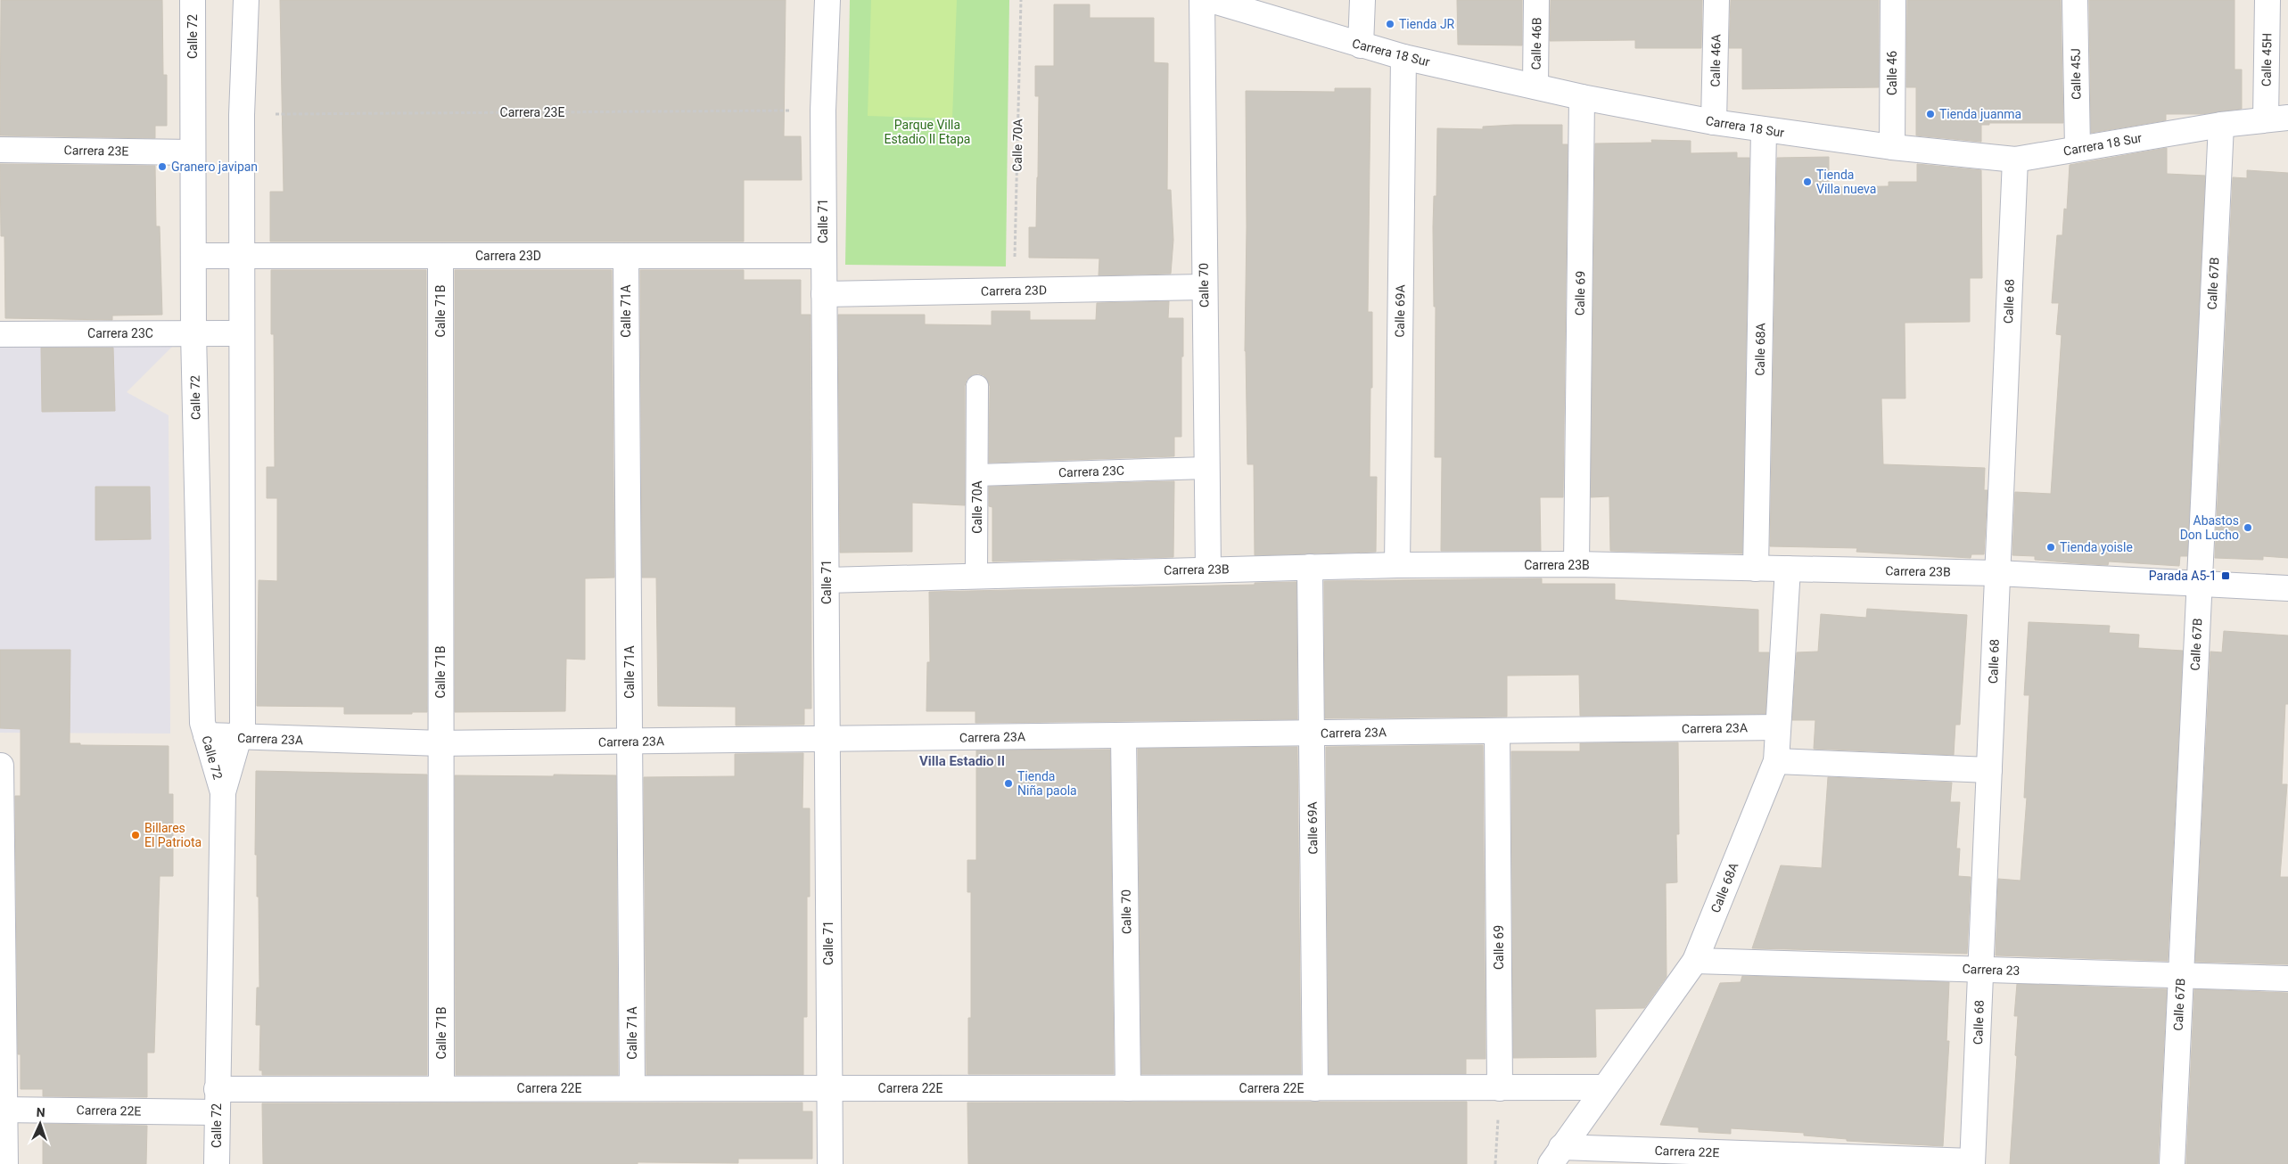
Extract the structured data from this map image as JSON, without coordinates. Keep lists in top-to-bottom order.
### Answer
{
  "streets": {
    "street": [
      "Calle 72",
      "Calle 46B",
      "Carrera 18 Sur",
      "Calle 45H",
      "Calle 46A",
      "Calle 46",
      "Calle 45J",
      "Carrera 23E",
      "Calle 71",
      "Carrera 23D",
      "Calle 67B",
      "Calle 70",
      "Calle 69",
      "Calle 68",
      "Calle 71B",
      "Calle 71A",
      "Calle 69A",
      "Carrera 23C",
      "Calle 68A",
      "Carrera 23B",
      "Carrera 23A",
      "Carrera 23",
      "Carrera 22E"
    ],
    "lane": ["Calle 70A"]
  },
  "crossings": [
    ["Calle 72", "Carrera 23E"],
    ["Calle 72", "Carrera 23D"],
    ["Calle 72", "Carrera 23C"],
    ["Calle 72", "Carrera 23A"],
    ["Calle 72", "Carrera 22E"],
    ["Calle 46B", "Carrera 18 Sur"],
    ["Carrera 18 Sur", "Calle 45H"],
    ["Carrera 18 Sur", "Calle 46A"],
    ["Carrera 18 Sur", "Calle 46"],
    ["Carrera 18 Sur", "Calle 45J"],
    ["Carrera 18 Sur", "Calle 67B"],
    ["Carrera 18 Sur", "Calle 69"],
    ["Carrera 18 Sur", "Calle 68"],
    ["Carrera 18 Sur", "Calle 69A"],
    ["Carrera 18 Sur", "Calle 68A"],
    ["Carrera 23E", "Calle 71"],
    ["Calle 70A", "Carrera 23D"],
    ["Calle 70A", "Carrera 23C"],
    ["Calle 70A", "Carrera 23B"],
    ["Calle 71", "Carrera 23D"],
    ["Calle 71", "Carrera 23B"],
    ["Calle 71", "Carrera 23A"],
    ["Calle 71", "Carrera 22E"],
    ["Carrera 23D", "Calle 70"],
    ["Carrera 23D", "Calle 71B"],
    ["Carrera 23D", "Calle 71A"],
    ["Calle 67B", "Carrera 23B"],
    ["Calle 67B", "Carrera 23"],
    ["Calle 70", "Carrera 23C"],
    ["Calle 70", "Carrera 23B"],
    ["Calle 70", "Carrera 23A"],
    ["Calle 70", "Carrera 22E"],
    ["Calle 69", "Carrera 23B"],
    ["Calle 69", "Carrera 23A"],
    ["Calle 69", "Carrera 22E"],
    ["Calle 68", "Carrera 23B"],
    ["Calle 68", "Carrera 23"],
    ["Calle 68", "Carrera 22E"],
    ["Calle 71B", "Carrera 23A"],
    ["Calle 71B", "Carrera 22E"],
    ["Calle 71A", "Carrera 23A"],
    ["Calle 71A", "Carrera 22E"],
    ["Calle 69A", "Carrera 23B"],
    ["Calle 69A", "Carrera 23A"],
    ["Calle 69A", "Carrera 22E"],
    ["Calle 68A", "Carrera 23B"],
    ["Calle 68A", "Carrera 23A"],
    ["Calle 68A", "Carrera 23"],
    ["Calle 68A", "Carrera 22E"]
  ],
  "districts": ["Villa Estadio II"],
  "parks": ["Parque Villa Estadio II Etapa"],
  "places": {
    "other": [
      "Tienda JR",
      "Tienda juanma",
      "Granero javipan",
      "Tienda Villa nueva",
      "Abastos Don Lucho",
      "Tienda yoisle",
      "Tienda Niña paola",
      "Billares El Patriota"
    ],
    "transit": ["Parada A5-1"]
  },
  "north": "top"
}
